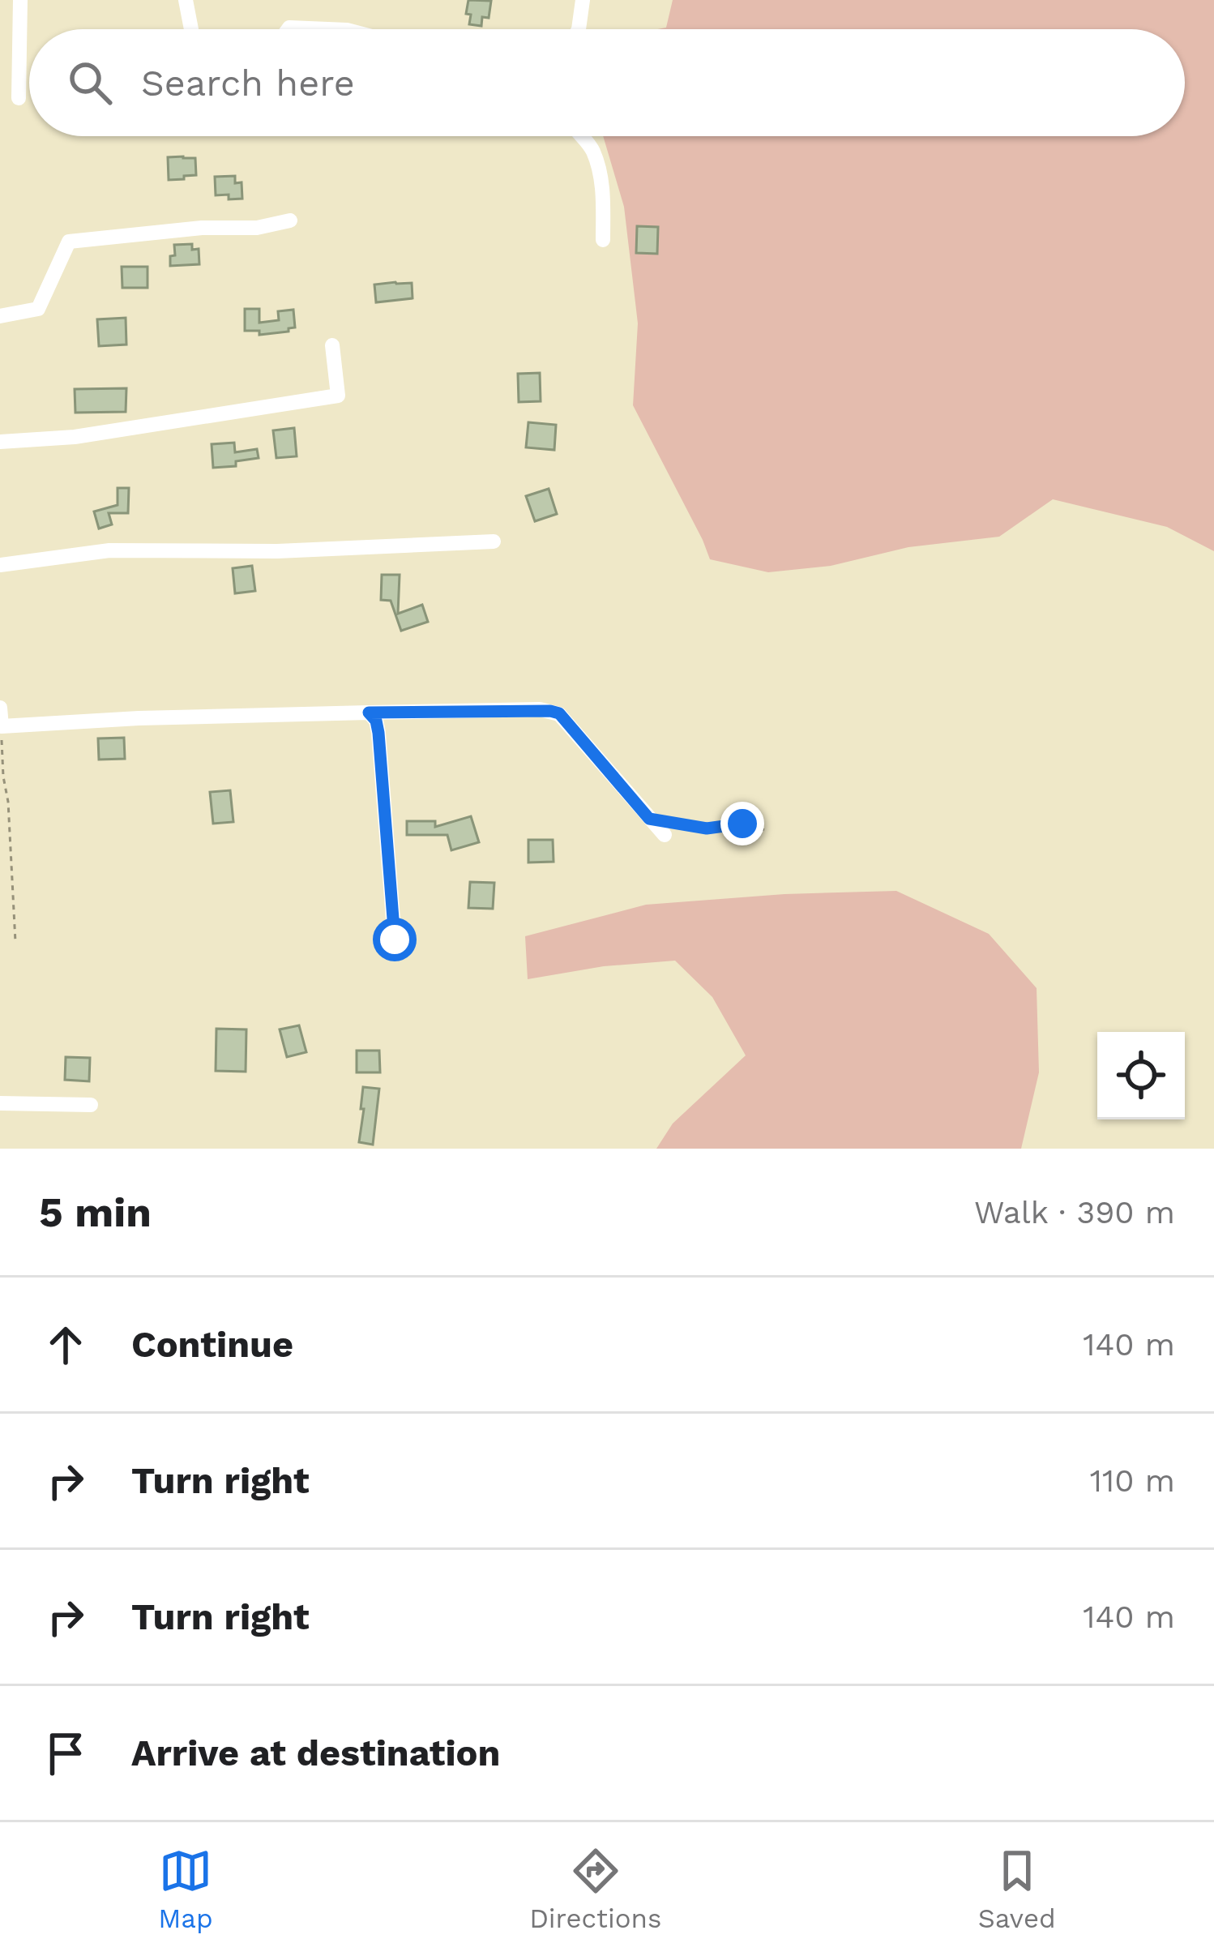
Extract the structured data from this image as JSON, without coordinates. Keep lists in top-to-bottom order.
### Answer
{
  "page": {
    "search": "Search here",
    "heading": ["5 min", "Walk · 390 m"],
    "list": [
      ["Continue", "140 m"],
      ["Turn right", "110 m"],
      ["Turn right", "140 m"],
      "Arrive at destination"
    ],
    "nav": ["Map", "Directions", "Saved"]
  }
}
